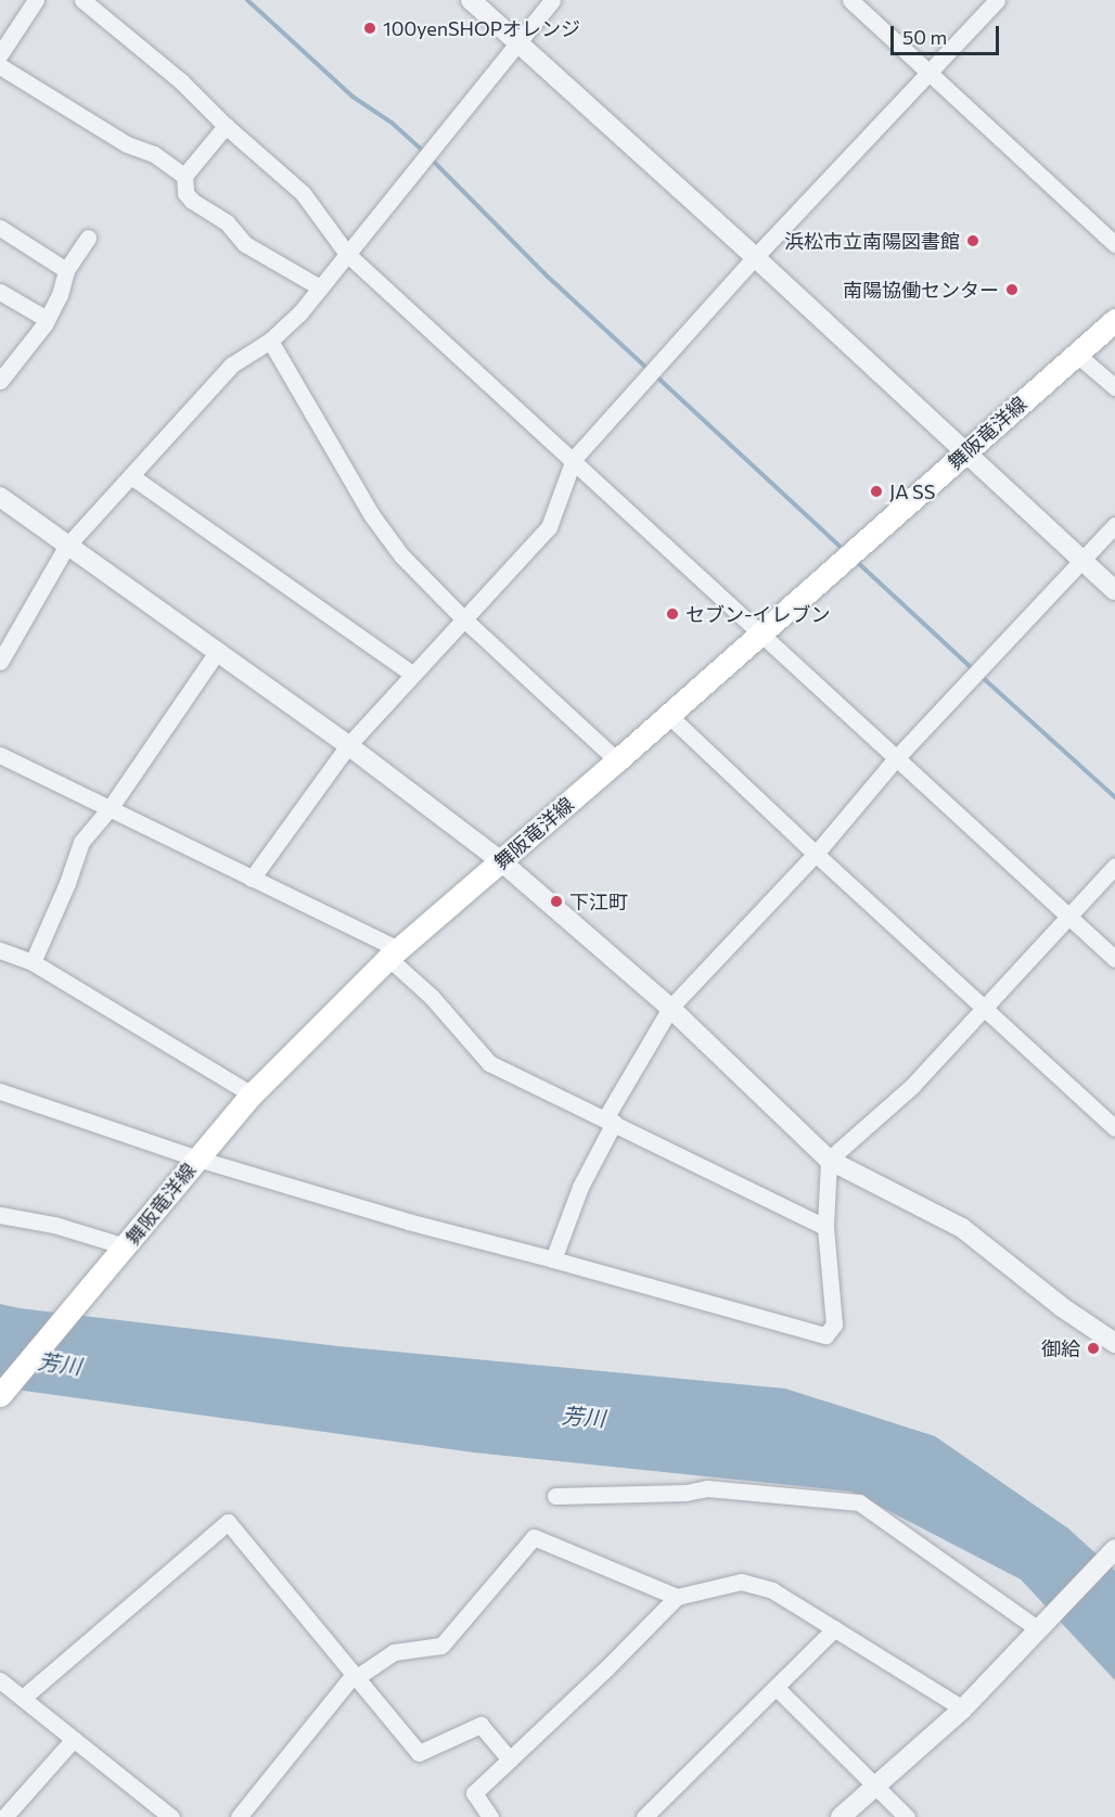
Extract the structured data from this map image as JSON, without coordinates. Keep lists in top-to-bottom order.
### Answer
{
  "streets": {
    "main road": ["舞阪竜洋線"]
  },
  "water": ["芳川"],
  "places": [
    "100yenSHOPオレンジ",
    "浜松市立南陽図書館",
    "南陽協働センター",
    "JA SS",
    "セブン-イレブン",
    "下江町",
    "御給"
  ],
  "scale_bar": "50 m"
}
